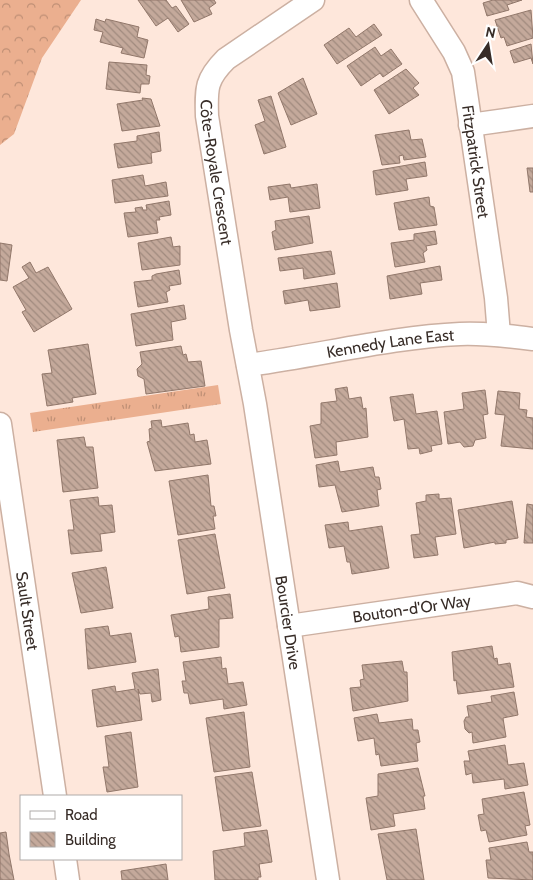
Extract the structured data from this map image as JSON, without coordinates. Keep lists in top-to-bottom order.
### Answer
{
  "streets": {
    "street": [
      "Fitzpatrick Street",
      "Côte-Royale Crescent",
      "Kennedy Lane East",
      "Bouton-d'Or Way",
      "Sault Street",
      "Bourcier Drive"
    ]
  },
  "crossings": [
    ["Fitzpatrick Street", "Kennedy Lane East"],
    ["Côte-Royale Crescent", "Kennedy Lane East"],
    ["Côte-Royale Crescent", "Bourcier Drive"],
    ["Kennedy Lane East", "Bourcier Drive"],
    ["Bouton-d'Or Way", "Bourcier Drive"]
  ],
  "legend": ["Road", "Building"],
  "north": "top"
}
